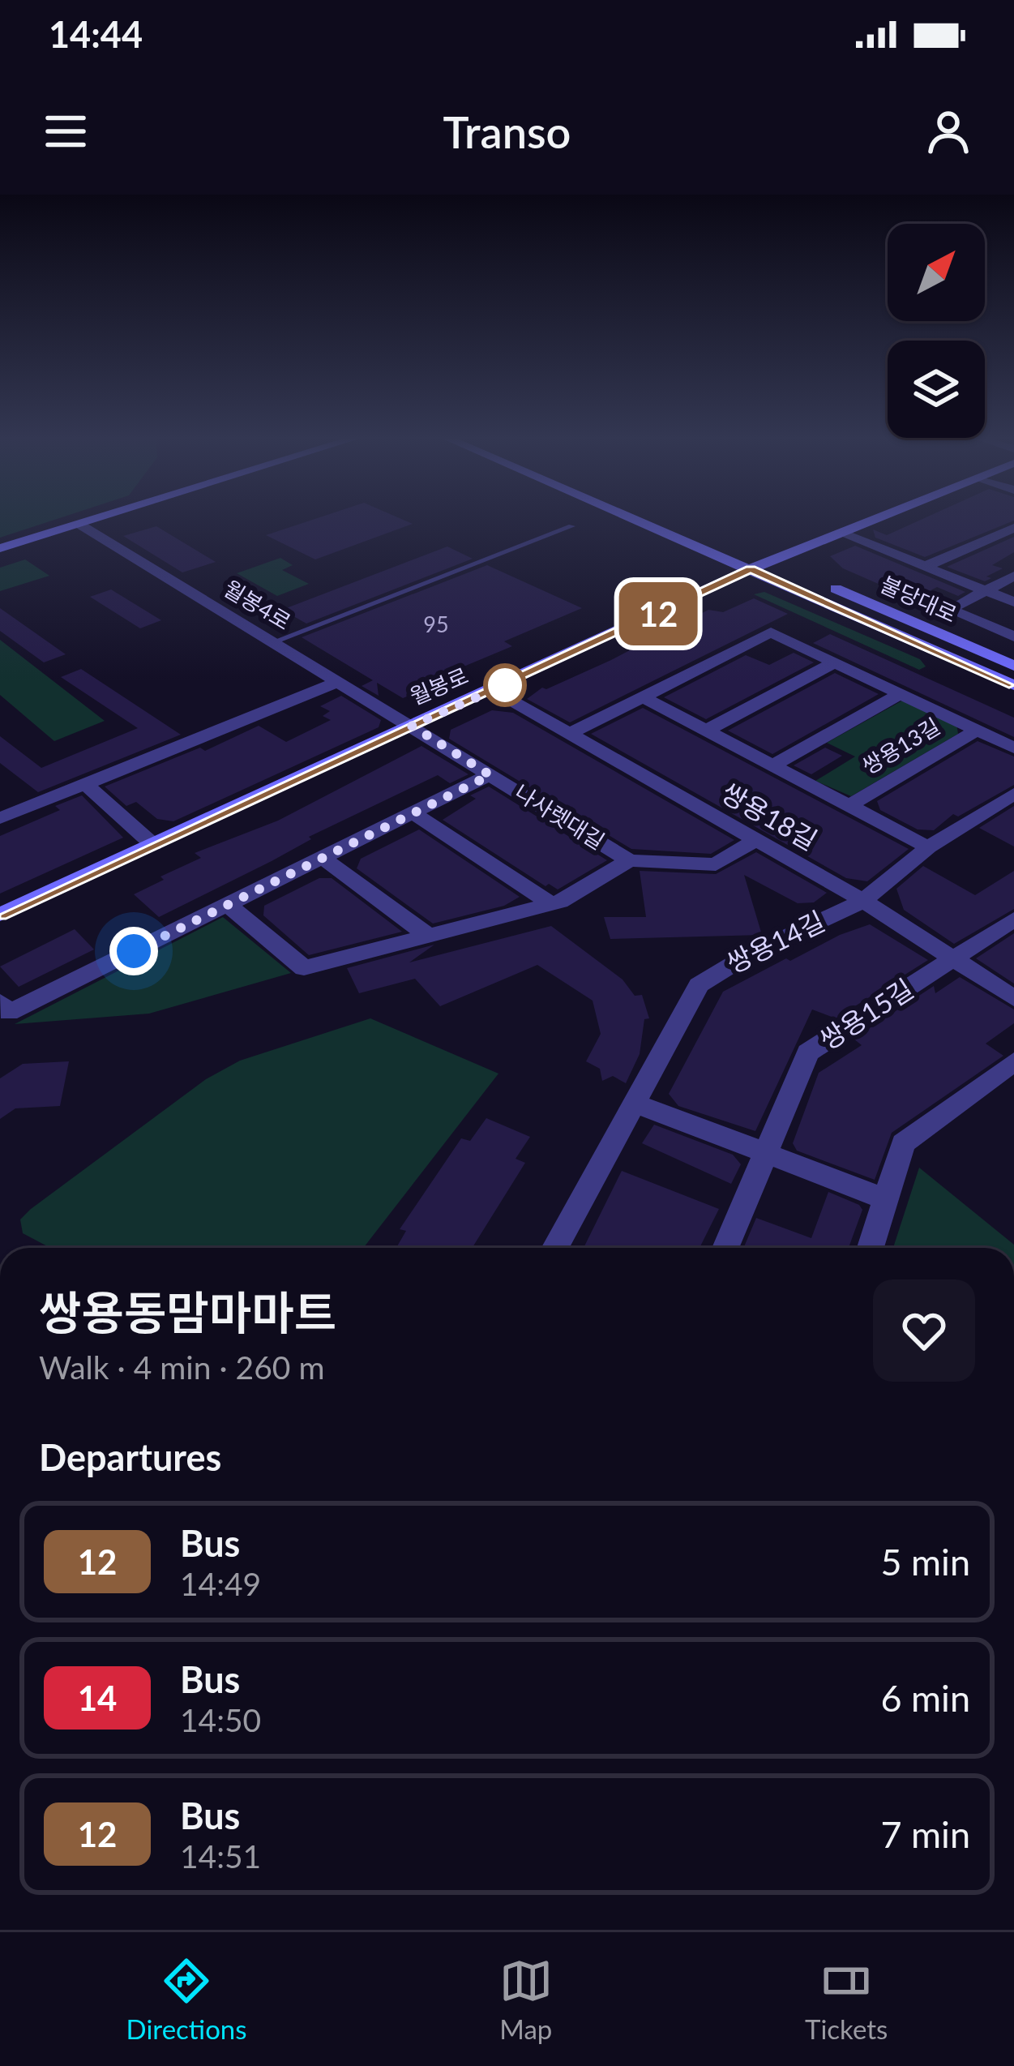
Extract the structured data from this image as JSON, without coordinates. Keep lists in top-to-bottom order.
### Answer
{
  "streets": {
    "street": [
      "불당대로",
      "월봉4로",
      "월봉로",
      "쌍용13길",
      "쌍용18길",
      "나사렛대길",
      "쌍용14길",
      "쌍용15길"
    ]
  },
  "crossings": [
    ["불당대로", "월봉로"],
    ["월봉4로", "월봉로"],
    ["월봉4로", "나사렛대길"],
    ["월봉로", "쌍용18길"],
    ["월봉로", "나사렛대길"],
    ["쌍용13길", "쌍용18길"],
    ["쌍용13길", "쌍용14길"],
    ["쌍용18길", "나사렛대길"],
    ["쌍용18길", "쌍용14길"],
    ["쌍용18길", "쌍용15길"]
  ],
  "lines": ["bus line 12"],
  "house_numbers": ["95"],
  "north": "top right",
  "page": {
    "status": "14:44",
    "header": "Transo",
    "on_map": "12",
    "heading": [
      ["쌍용동맘마마트", "Walk · 4 min · 260 m"],
      "Departures"
    ],
    "list": [
      {
        "mark": "12",
        "name": "Bus",
        "note": "14:49",
        "value": "5 min"
      },
      {
        "mark": "14",
        "name": "Bus",
        "note": "14:50",
        "value": "6 min"
      },
      {
        "mark": "12",
        "name": "Bus",
        "note": "14:51",
        "value": "7 min"
      }
    ],
    "tabs": ["Directions", "Map", "Tickets"]
  }
}
